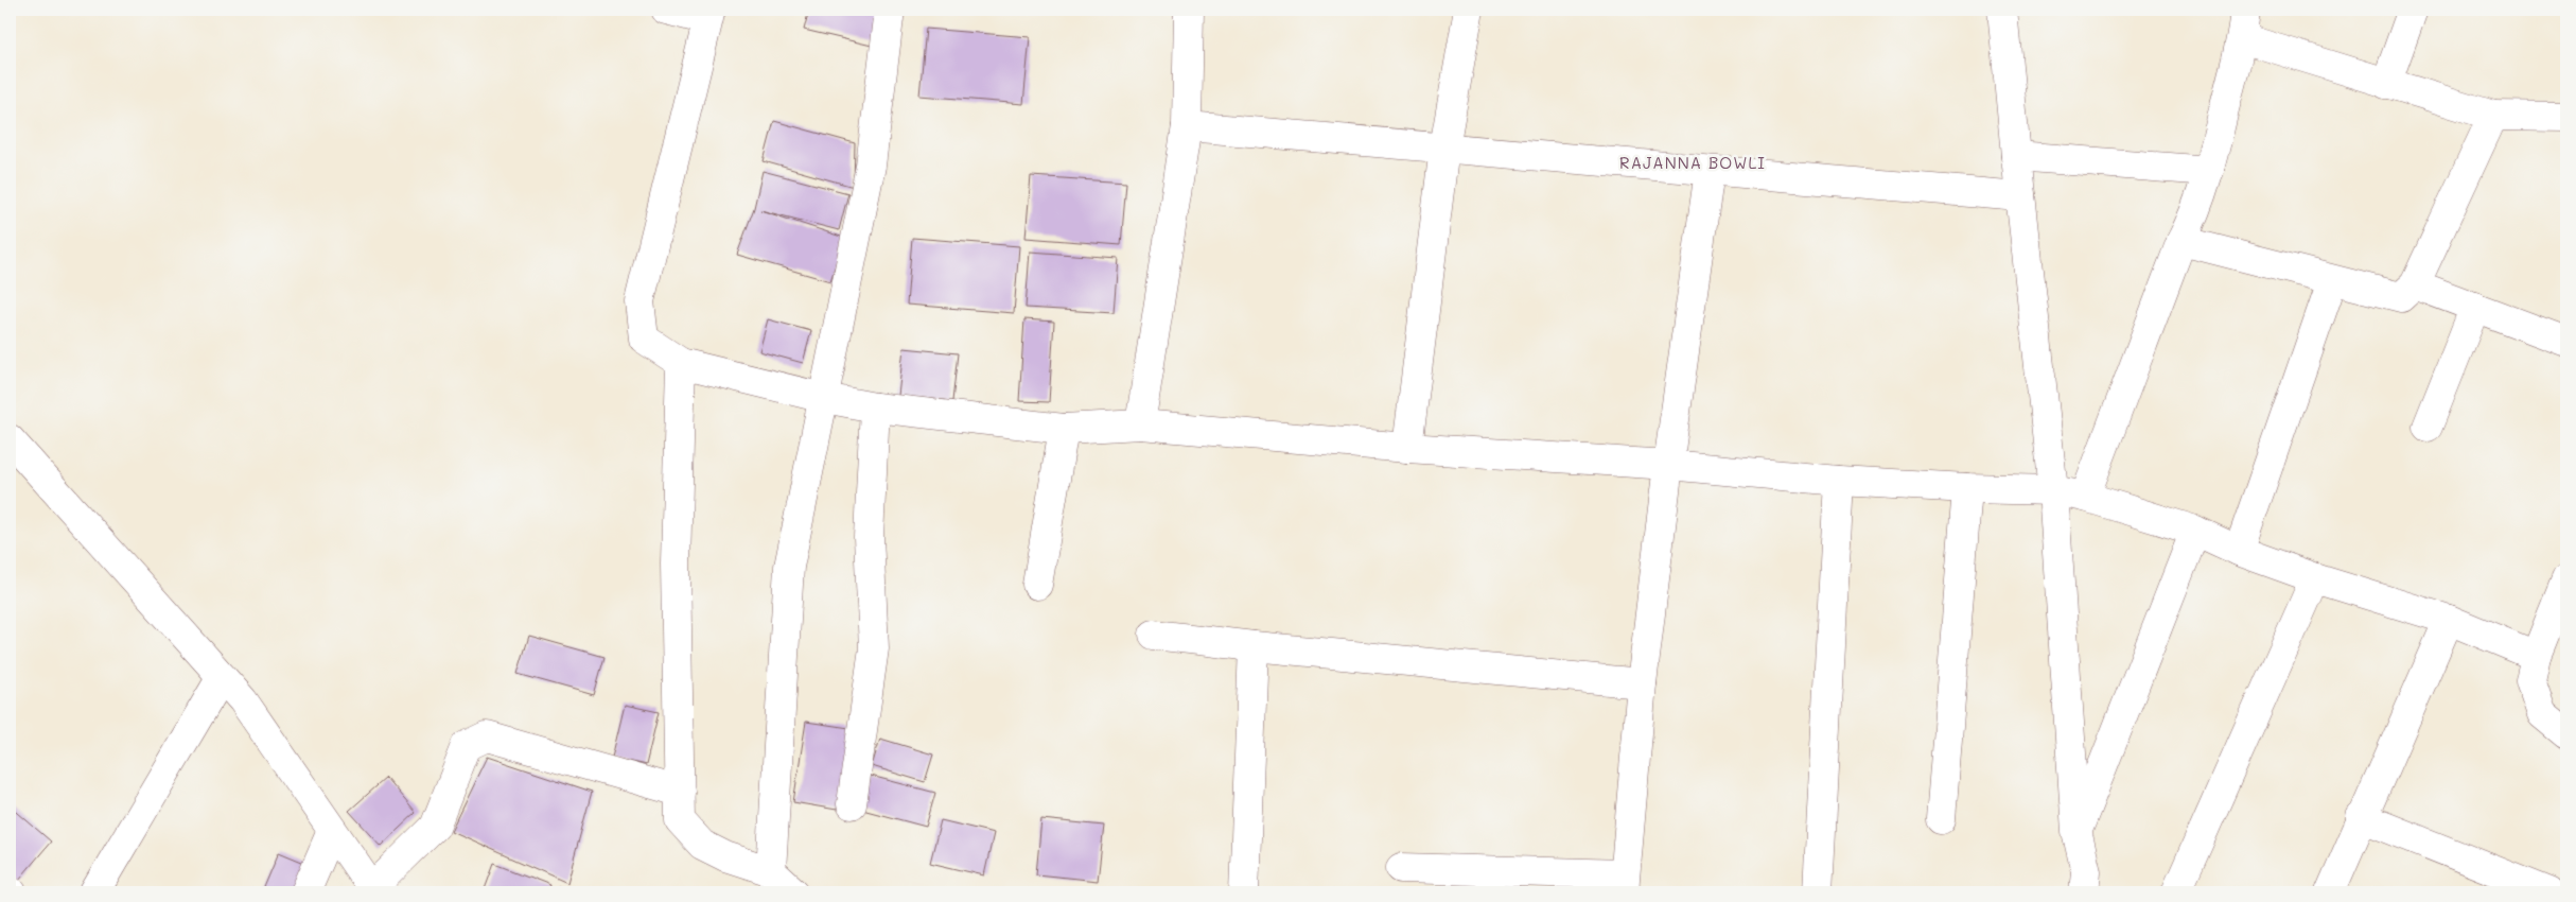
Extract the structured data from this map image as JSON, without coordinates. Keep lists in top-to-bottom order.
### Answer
{
  "districts": ["RAJANNA BOWLI"]
}
